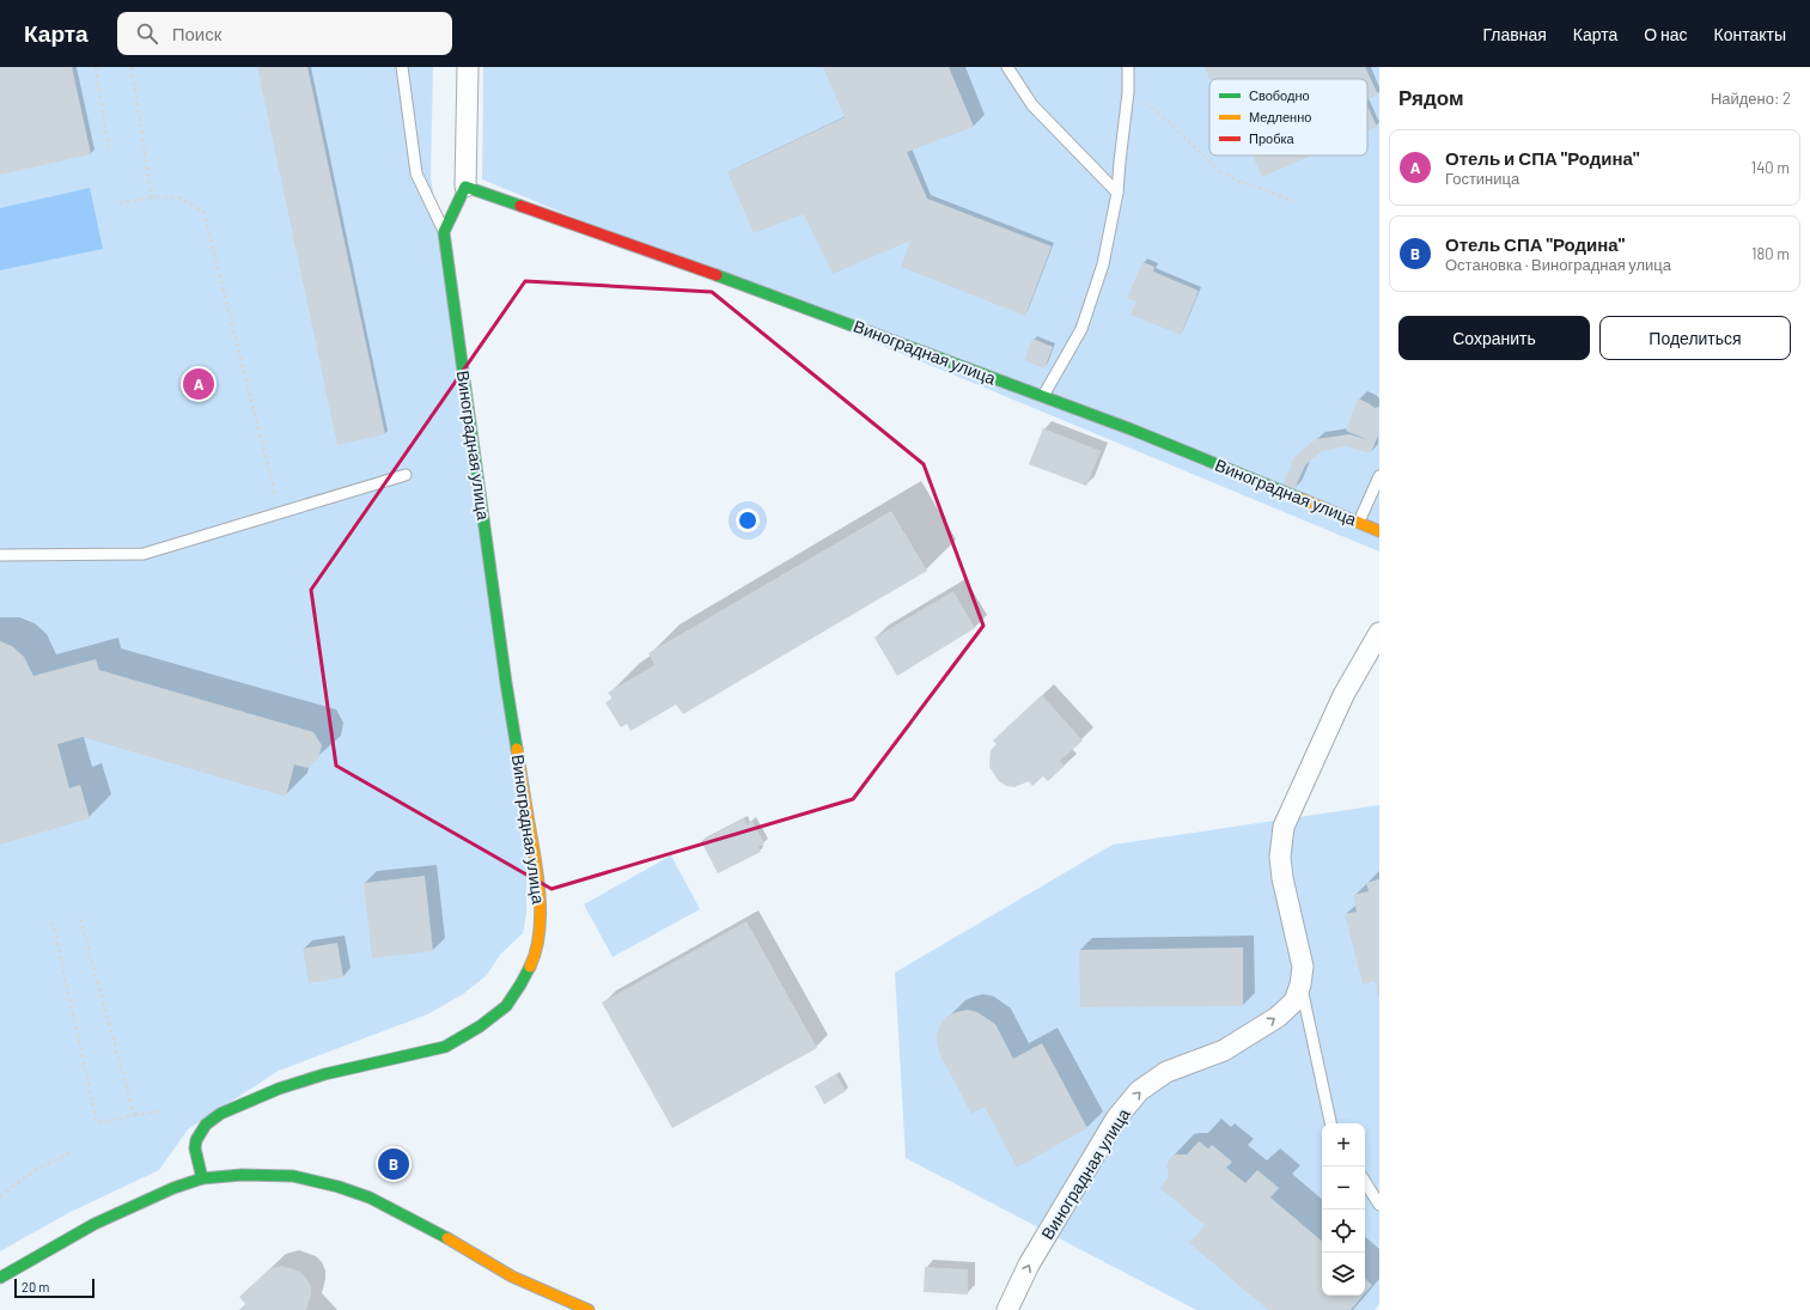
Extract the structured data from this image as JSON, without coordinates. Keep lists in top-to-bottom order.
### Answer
{
  "streets": {
    "street": ["Виноградная улица"]
  },
  "legend": ["Свободно", "Медленно", "Пробка"],
  "scale_bar": "20 m",
  "page": {
    "header": "Карта",
    "search": "Поиск",
    "nav": [
      "Главная",
      "Карта",
      "О нас",
      "Контакты"
    ],
    "heading": ["Рядом", "Найдено: 2"],
    "list": [
      {
        "mark": "A",
        "name": "Отель и СПА \"Родина\"",
        "note": "Гостиница",
        "value": "140 m"
      },
      {
        "mark": "B",
        "name": "Отель СПА \"Родина\"",
        "note": "Остановка · Виноградная улица",
        "value": "180 m"
      }
    ],
    "buttons": ["Сохранить", "Поделиться"],
    "pins": ["A", "B"],
    "map_buttons": ["+", "−"],
    "scale": "20 m"
  }
}
